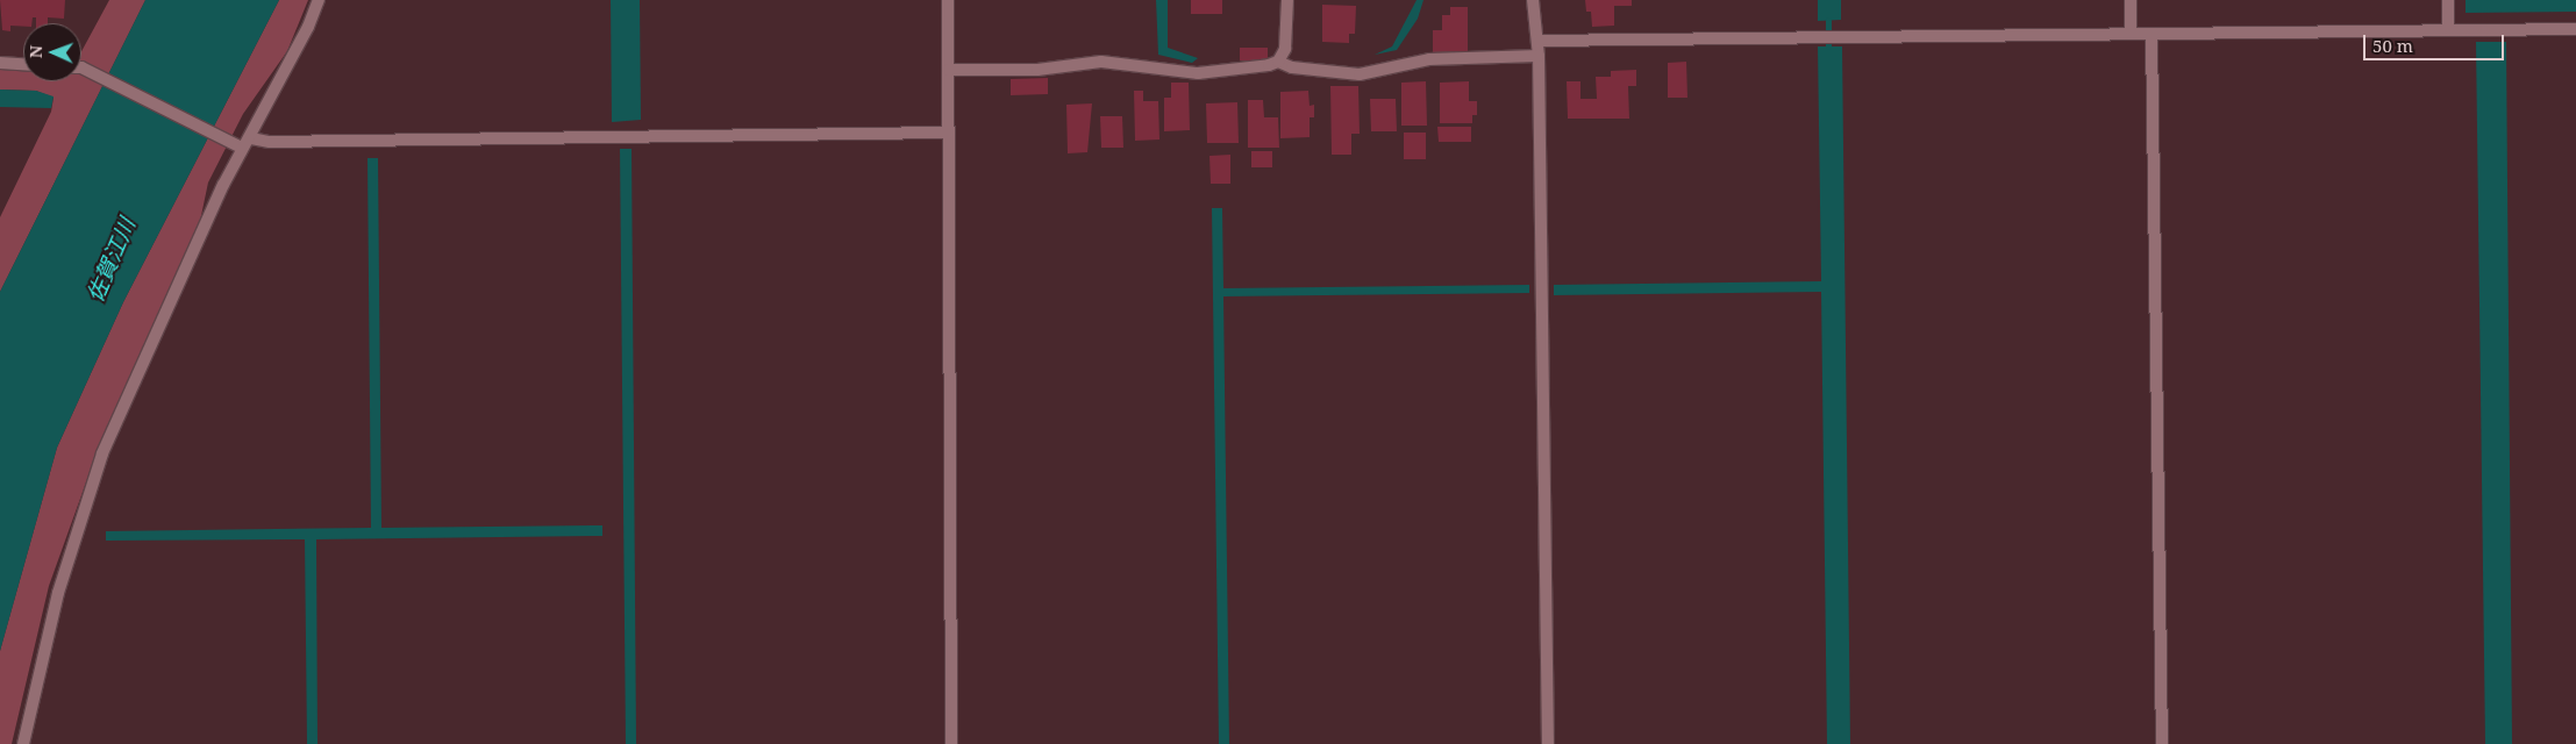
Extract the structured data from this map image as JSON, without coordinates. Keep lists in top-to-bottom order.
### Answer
{
  "water": ["佐賀江川"],
  "scale_bar": "50 m",
  "north": "left"
}
